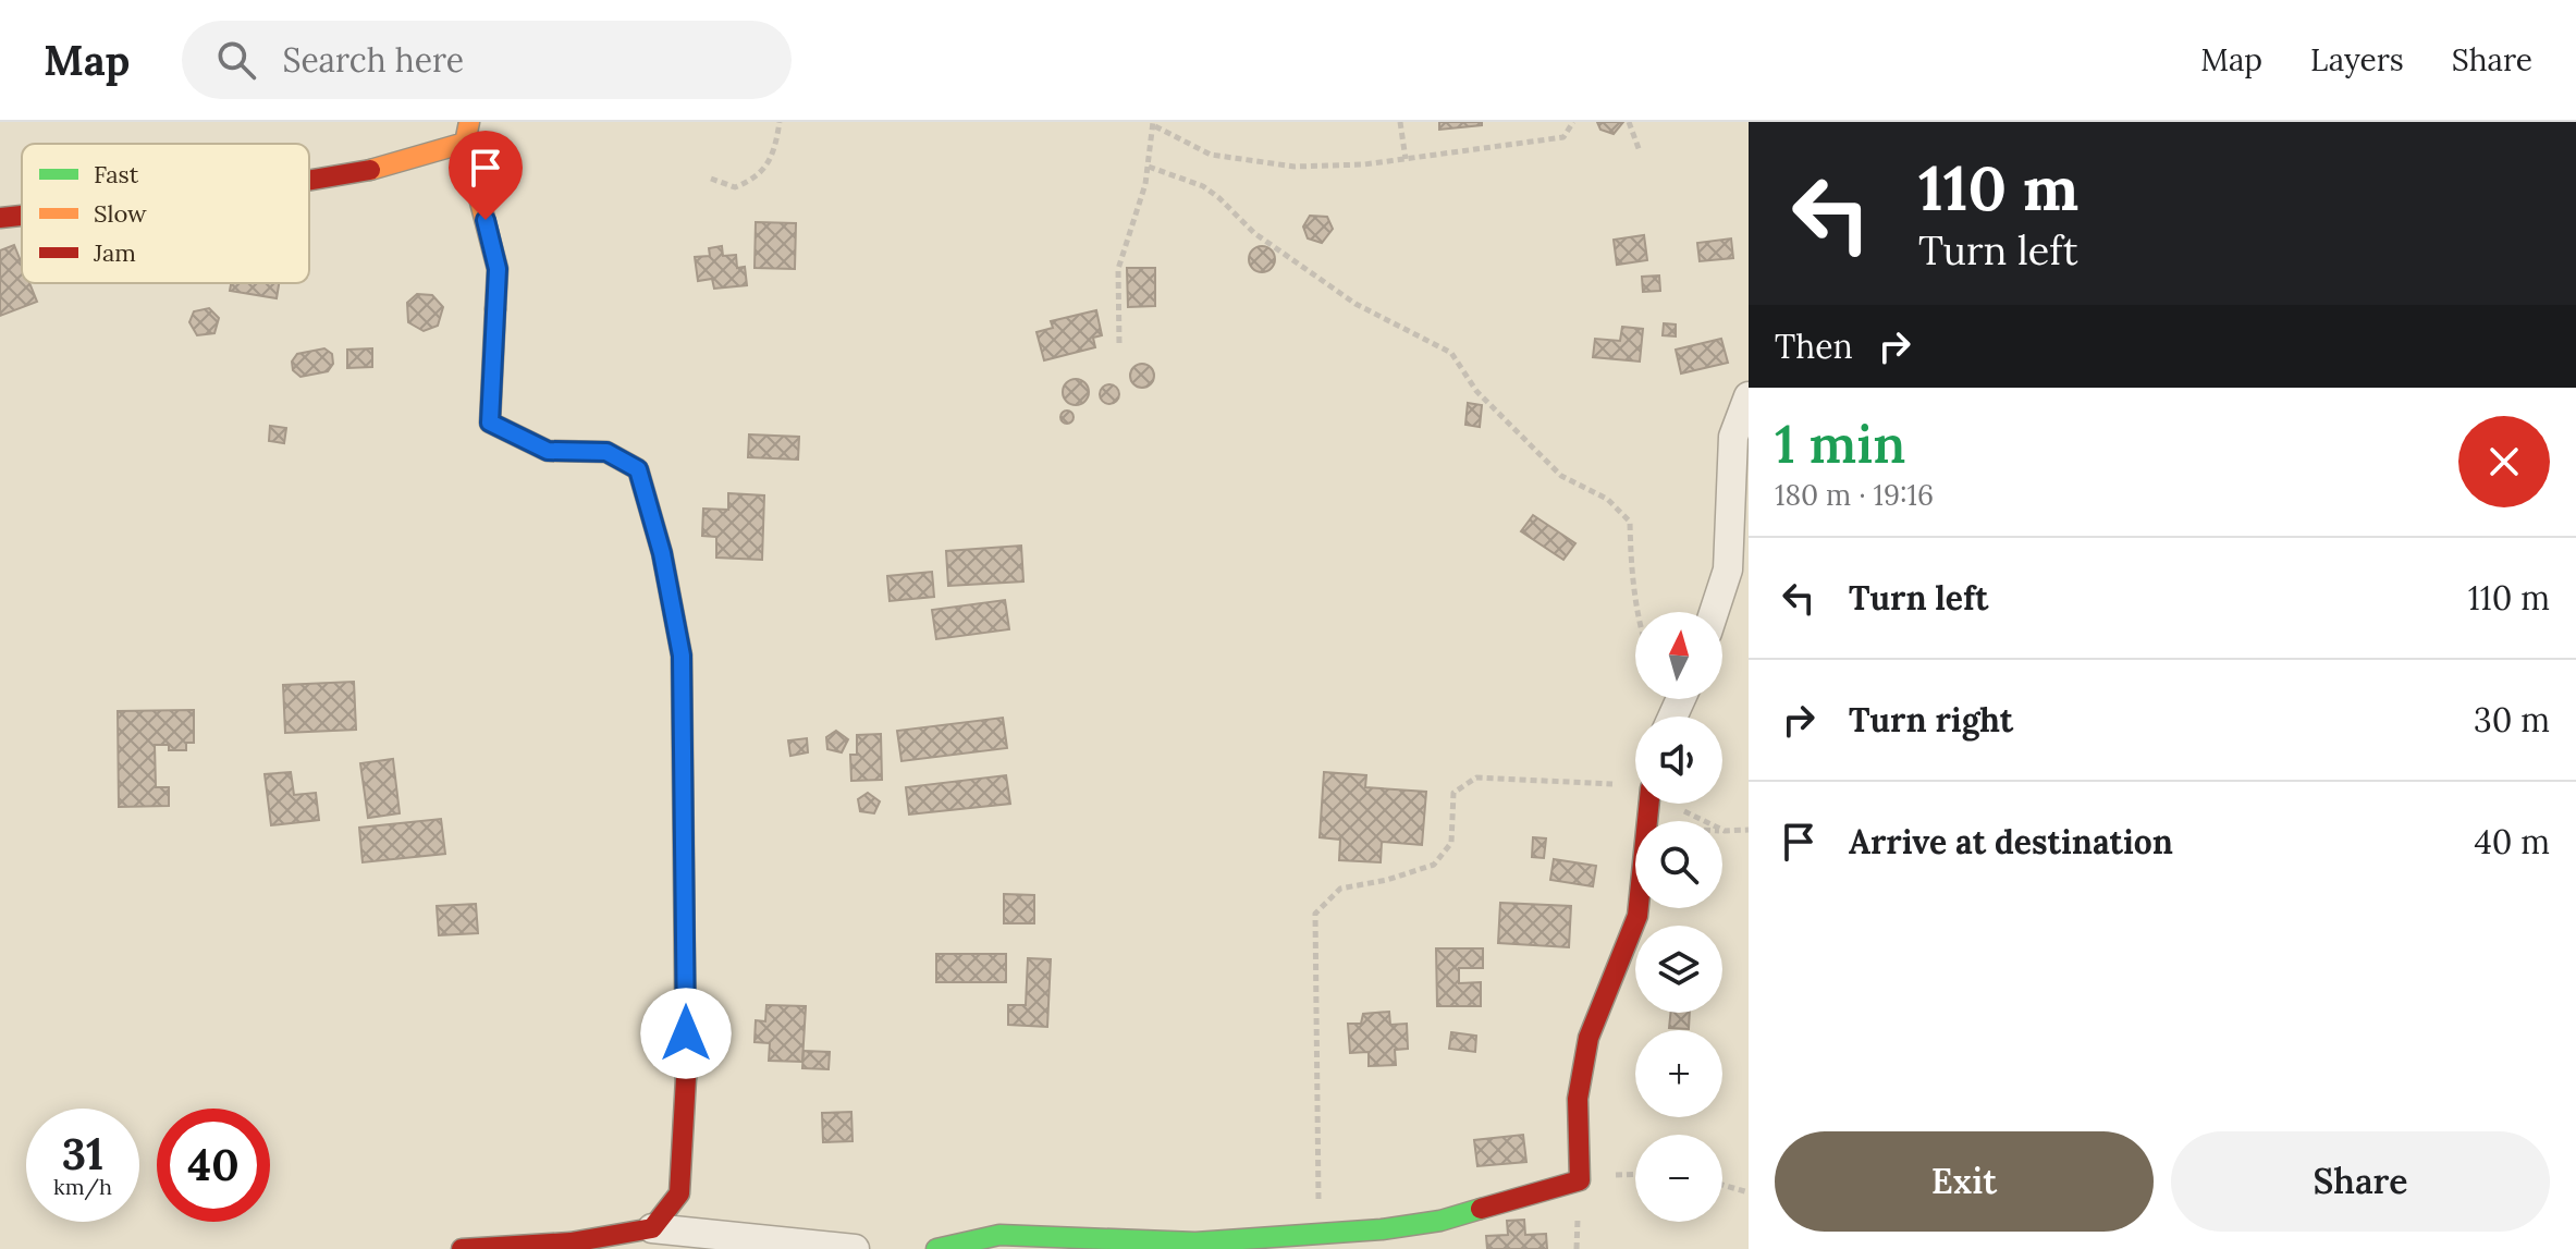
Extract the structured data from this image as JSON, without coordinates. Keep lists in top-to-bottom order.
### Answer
{
  "legend": ["Fast", "Slow", "Jam"],
  "north": "top",
  "page": {
    "header": "Map",
    "search": "Search here",
    "nav": ["Map", "Layers", "Share"],
    "turn": ["110 m", "Turn left"],
    "then": "Then",
    "heading": ["1 min", "180 m · 19:16"],
    "list": [
      {
        "name": "Turn left",
        "value": "110 m"
      },
      {
        "name": "Turn right",
        "value": "30 m"
      },
      {
        "name": "Arrive at destination",
        "value": "40 m"
      }
    ],
    "map_buttons": ["+", "−"],
    "speed": "31 km/h",
    "limit": "40",
    "buttons": ["Exit", "Share"]
  }
}
